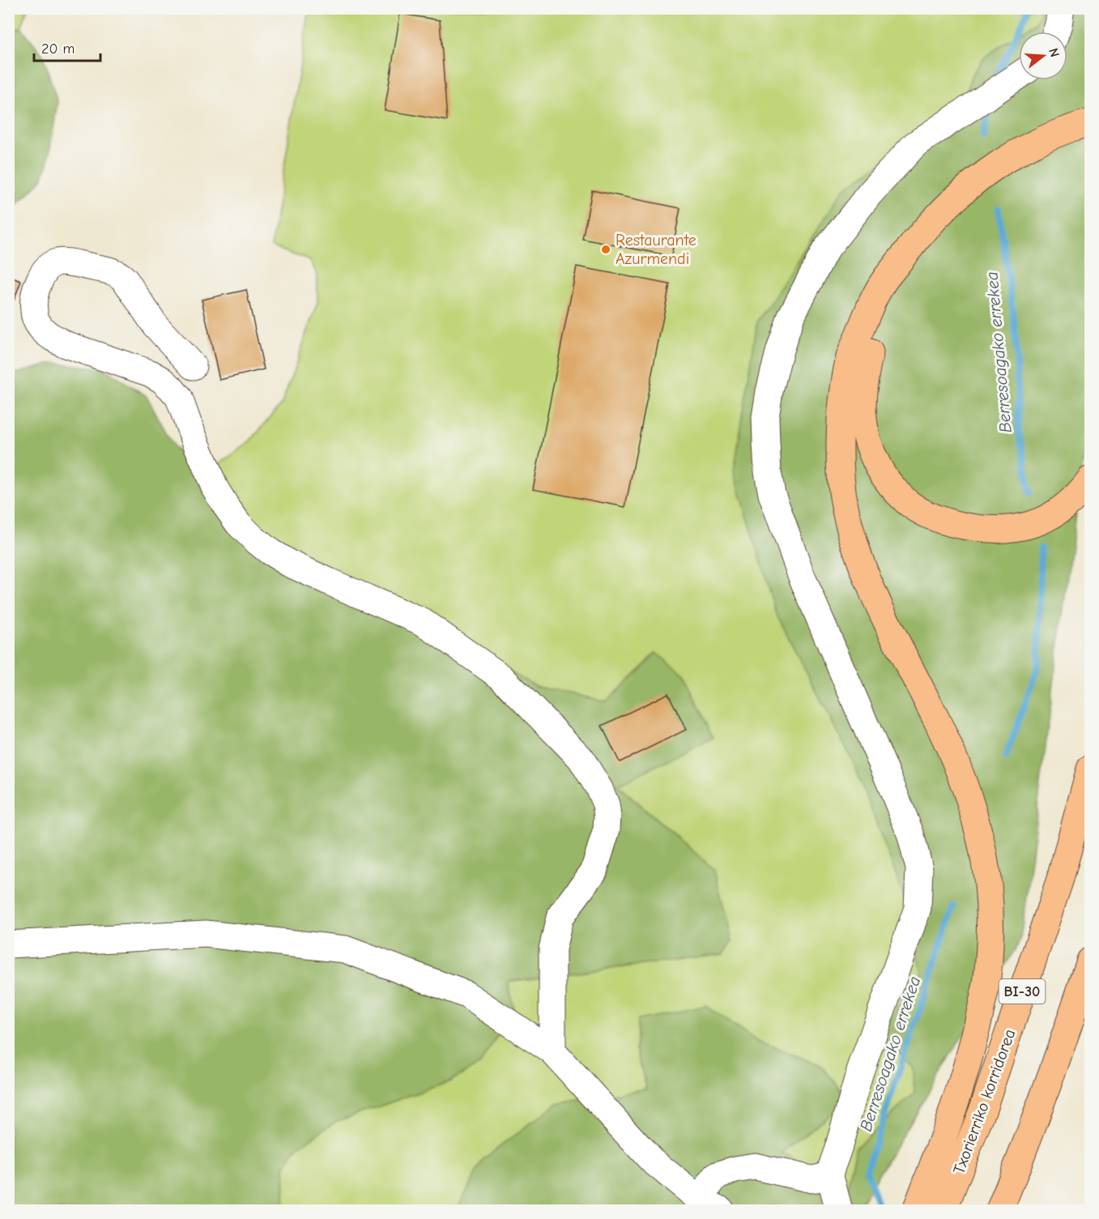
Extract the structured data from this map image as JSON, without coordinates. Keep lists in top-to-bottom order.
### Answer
{
  "streets": {
    "highway": ["BI-30", "Txorierriko korridorea"]
  },
  "water": ["Berresoagako errekea"],
  "places": ["Restaurante Azurmendi"],
  "scale_bar": "20 m",
  "north": "right"
}
